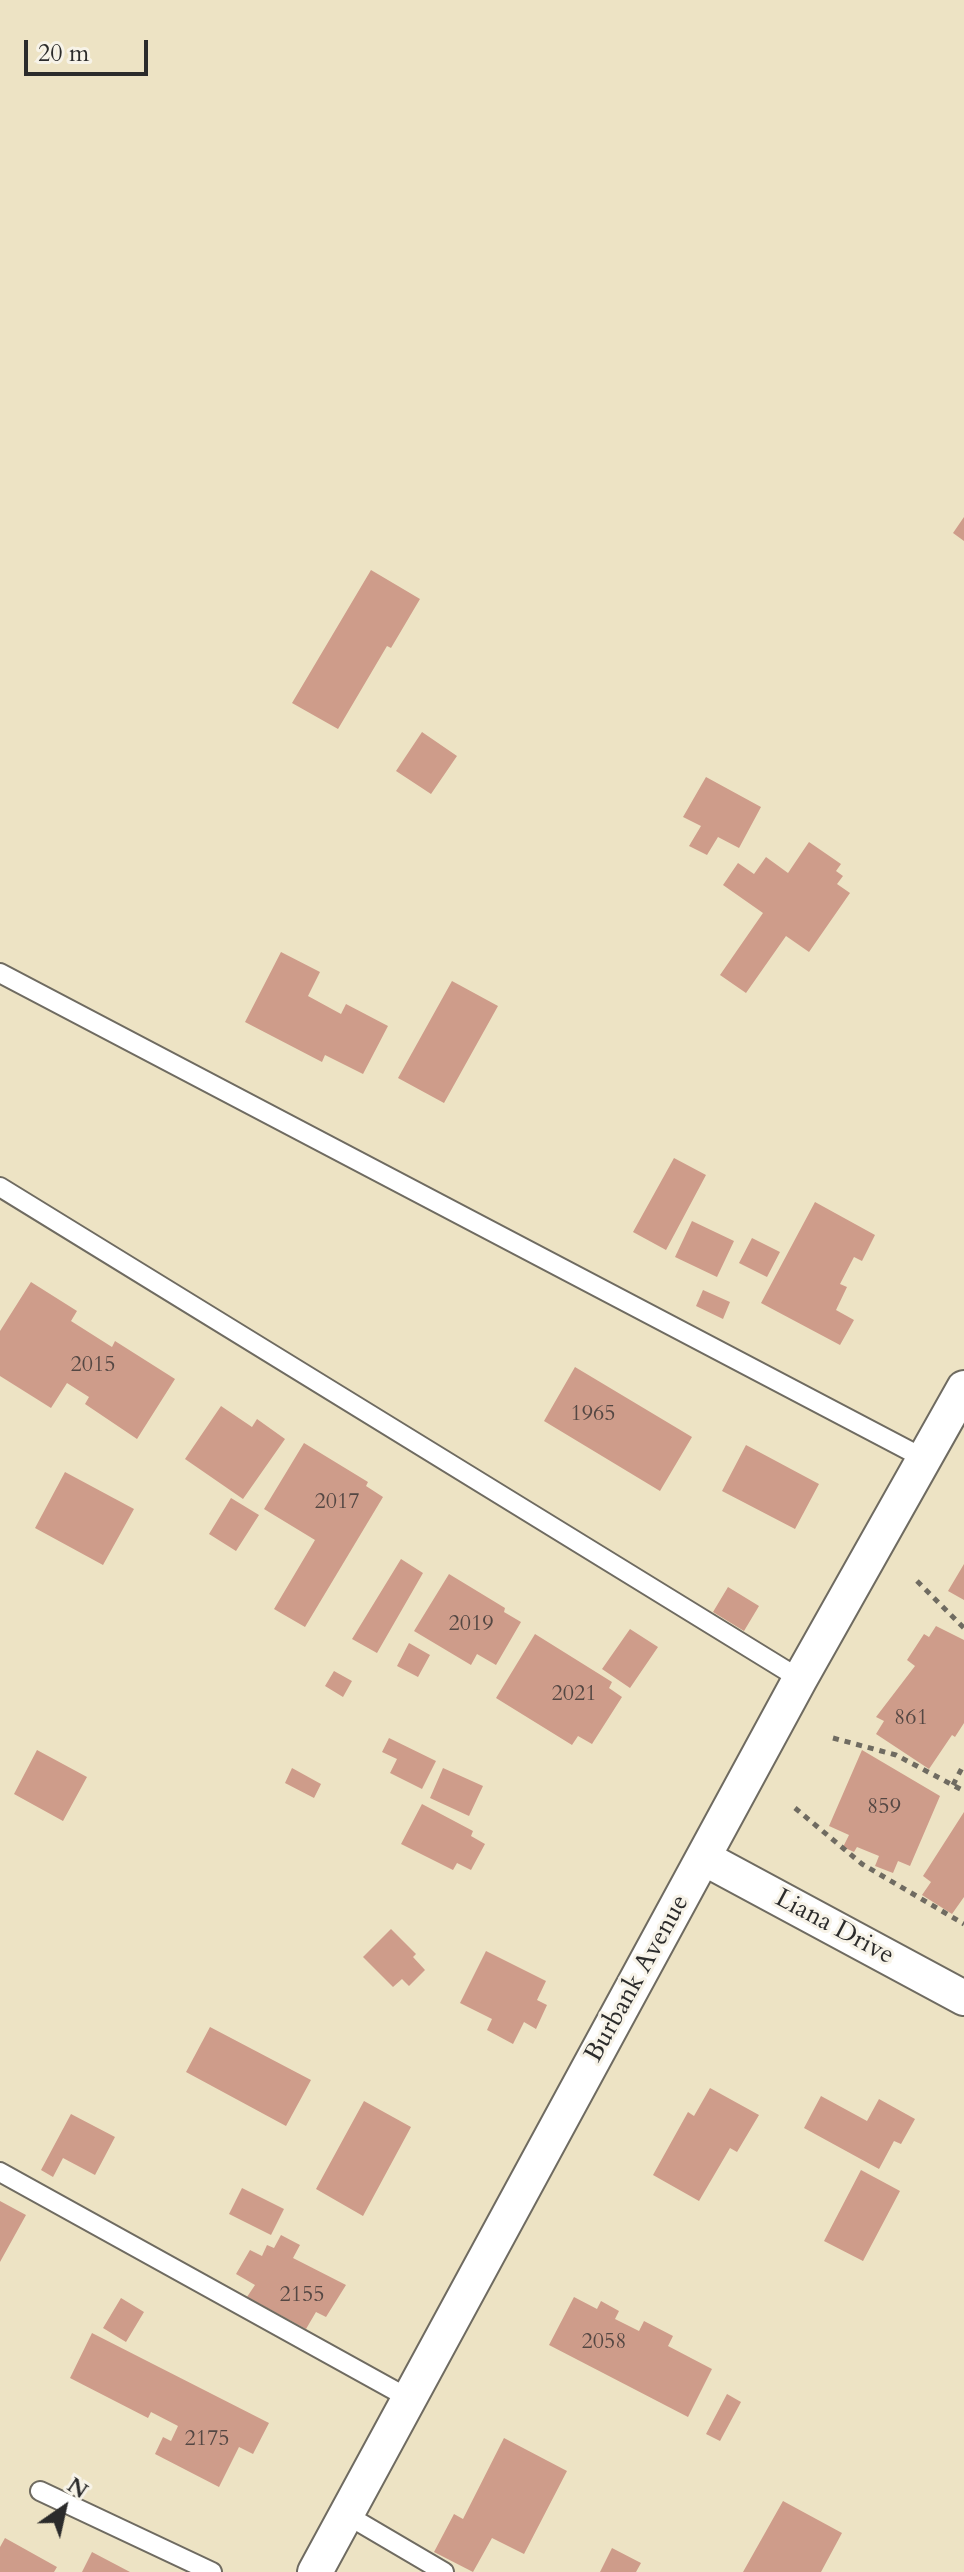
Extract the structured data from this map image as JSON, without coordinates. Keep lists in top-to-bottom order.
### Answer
{
  "streets": {
    "street": ["Liana Drive", "Burbank Avenue"]
  },
  "crossings": [
    ["Liana Drive", "Burbank Avenue"]
  ],
  "house_numbers": [
    "2015",
    "1965",
    "2017",
    "2019",
    "2021",
    "861",
    "859",
    "2155",
    "2058",
    "2175"
  ],
  "scale_bar": "20 m",
  "north": "top right"
}
